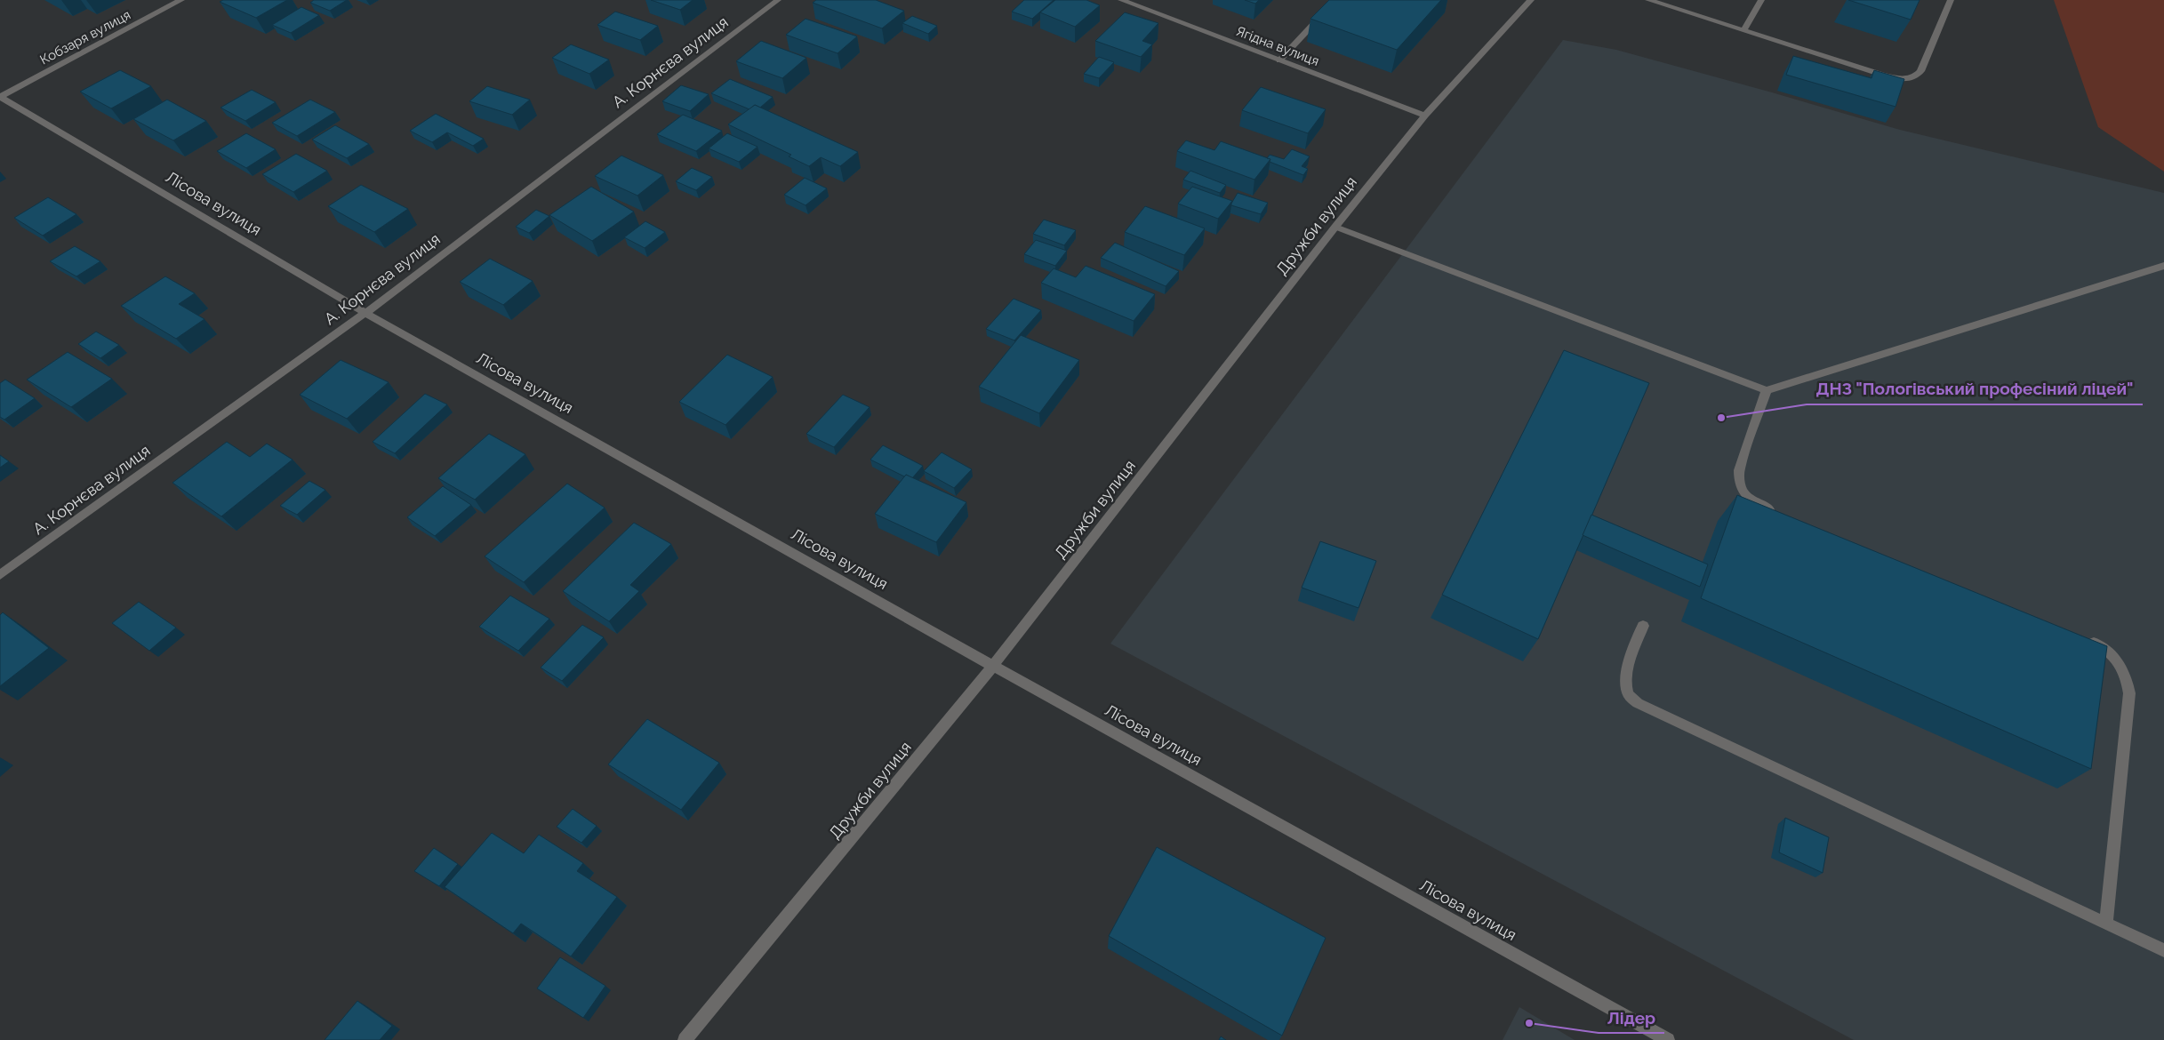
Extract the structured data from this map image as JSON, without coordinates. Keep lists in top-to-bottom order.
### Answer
{
  "streets": {
    "street": [
      "Кобзаря вулиця",
      "Ягідна вулиця",
      "А. Корнєва вулиця",
      "Лісова вулиця",
      "Дружби вулиця"
    ]
  },
  "crossings": [
    ["Кобзаря вулиця", "Лісова вулиця"],
    ["Ягідна вулиця", "Дружби вулиця"],
    ["А. Корнєва вулиця", "Лісова вулиця"],
    ["Лісова вулиця", "Дружби вулиця"]
  ],
  "places": ["ДНЗ \"Пологівський професіний ліцей\"", "Лідер"]
}
